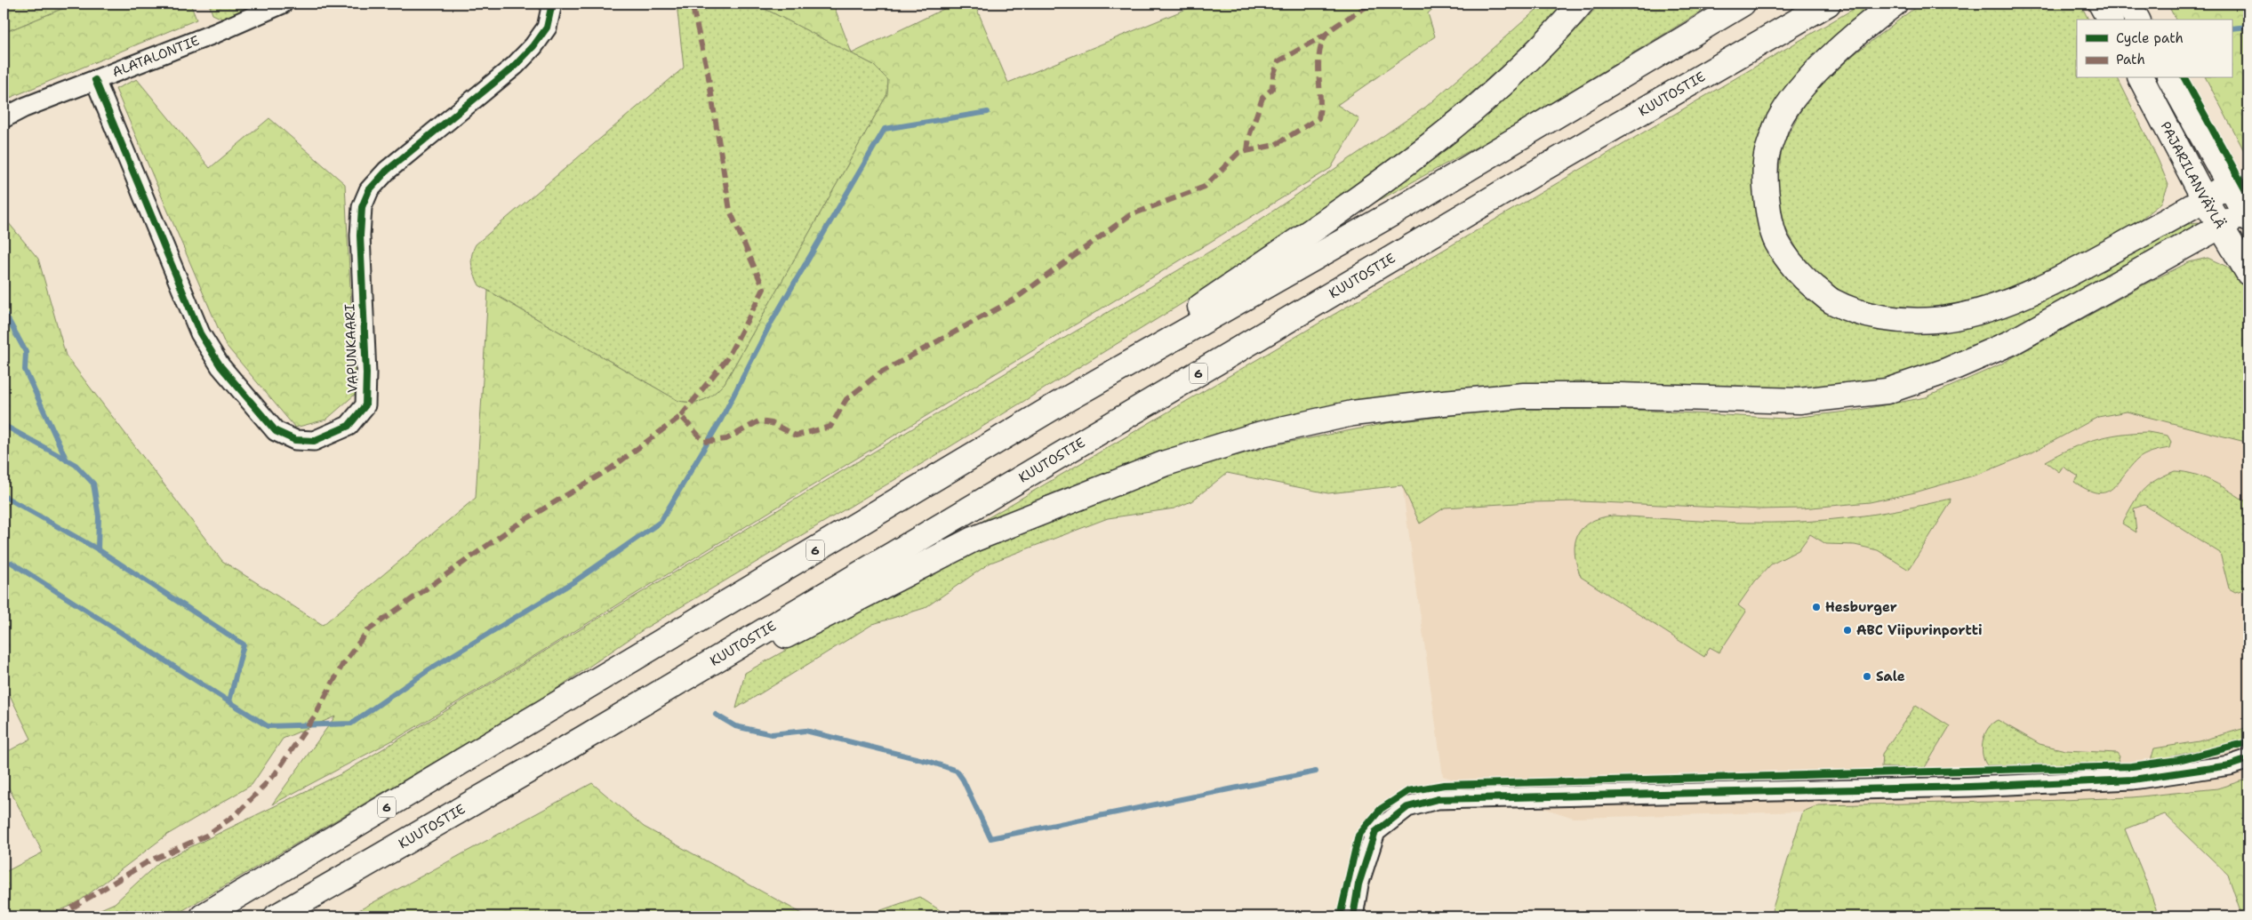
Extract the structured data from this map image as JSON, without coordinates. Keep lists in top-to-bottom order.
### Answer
{
  "streets": {
    "main road": ["KUUTOSTIE", "PAJARILANVÄYLÄ", "6"],
    "street": ["ALATALONTIE", "VAPUNKAARI"]
  },
  "crossings": [
    ["ALATALONTIE", "VAPUNKAARI"]
  ],
  "places": ["Hesburger", "ABC Viipurinportti", "Sale"],
  "legend": ["Cycle path", "Path"]
}
